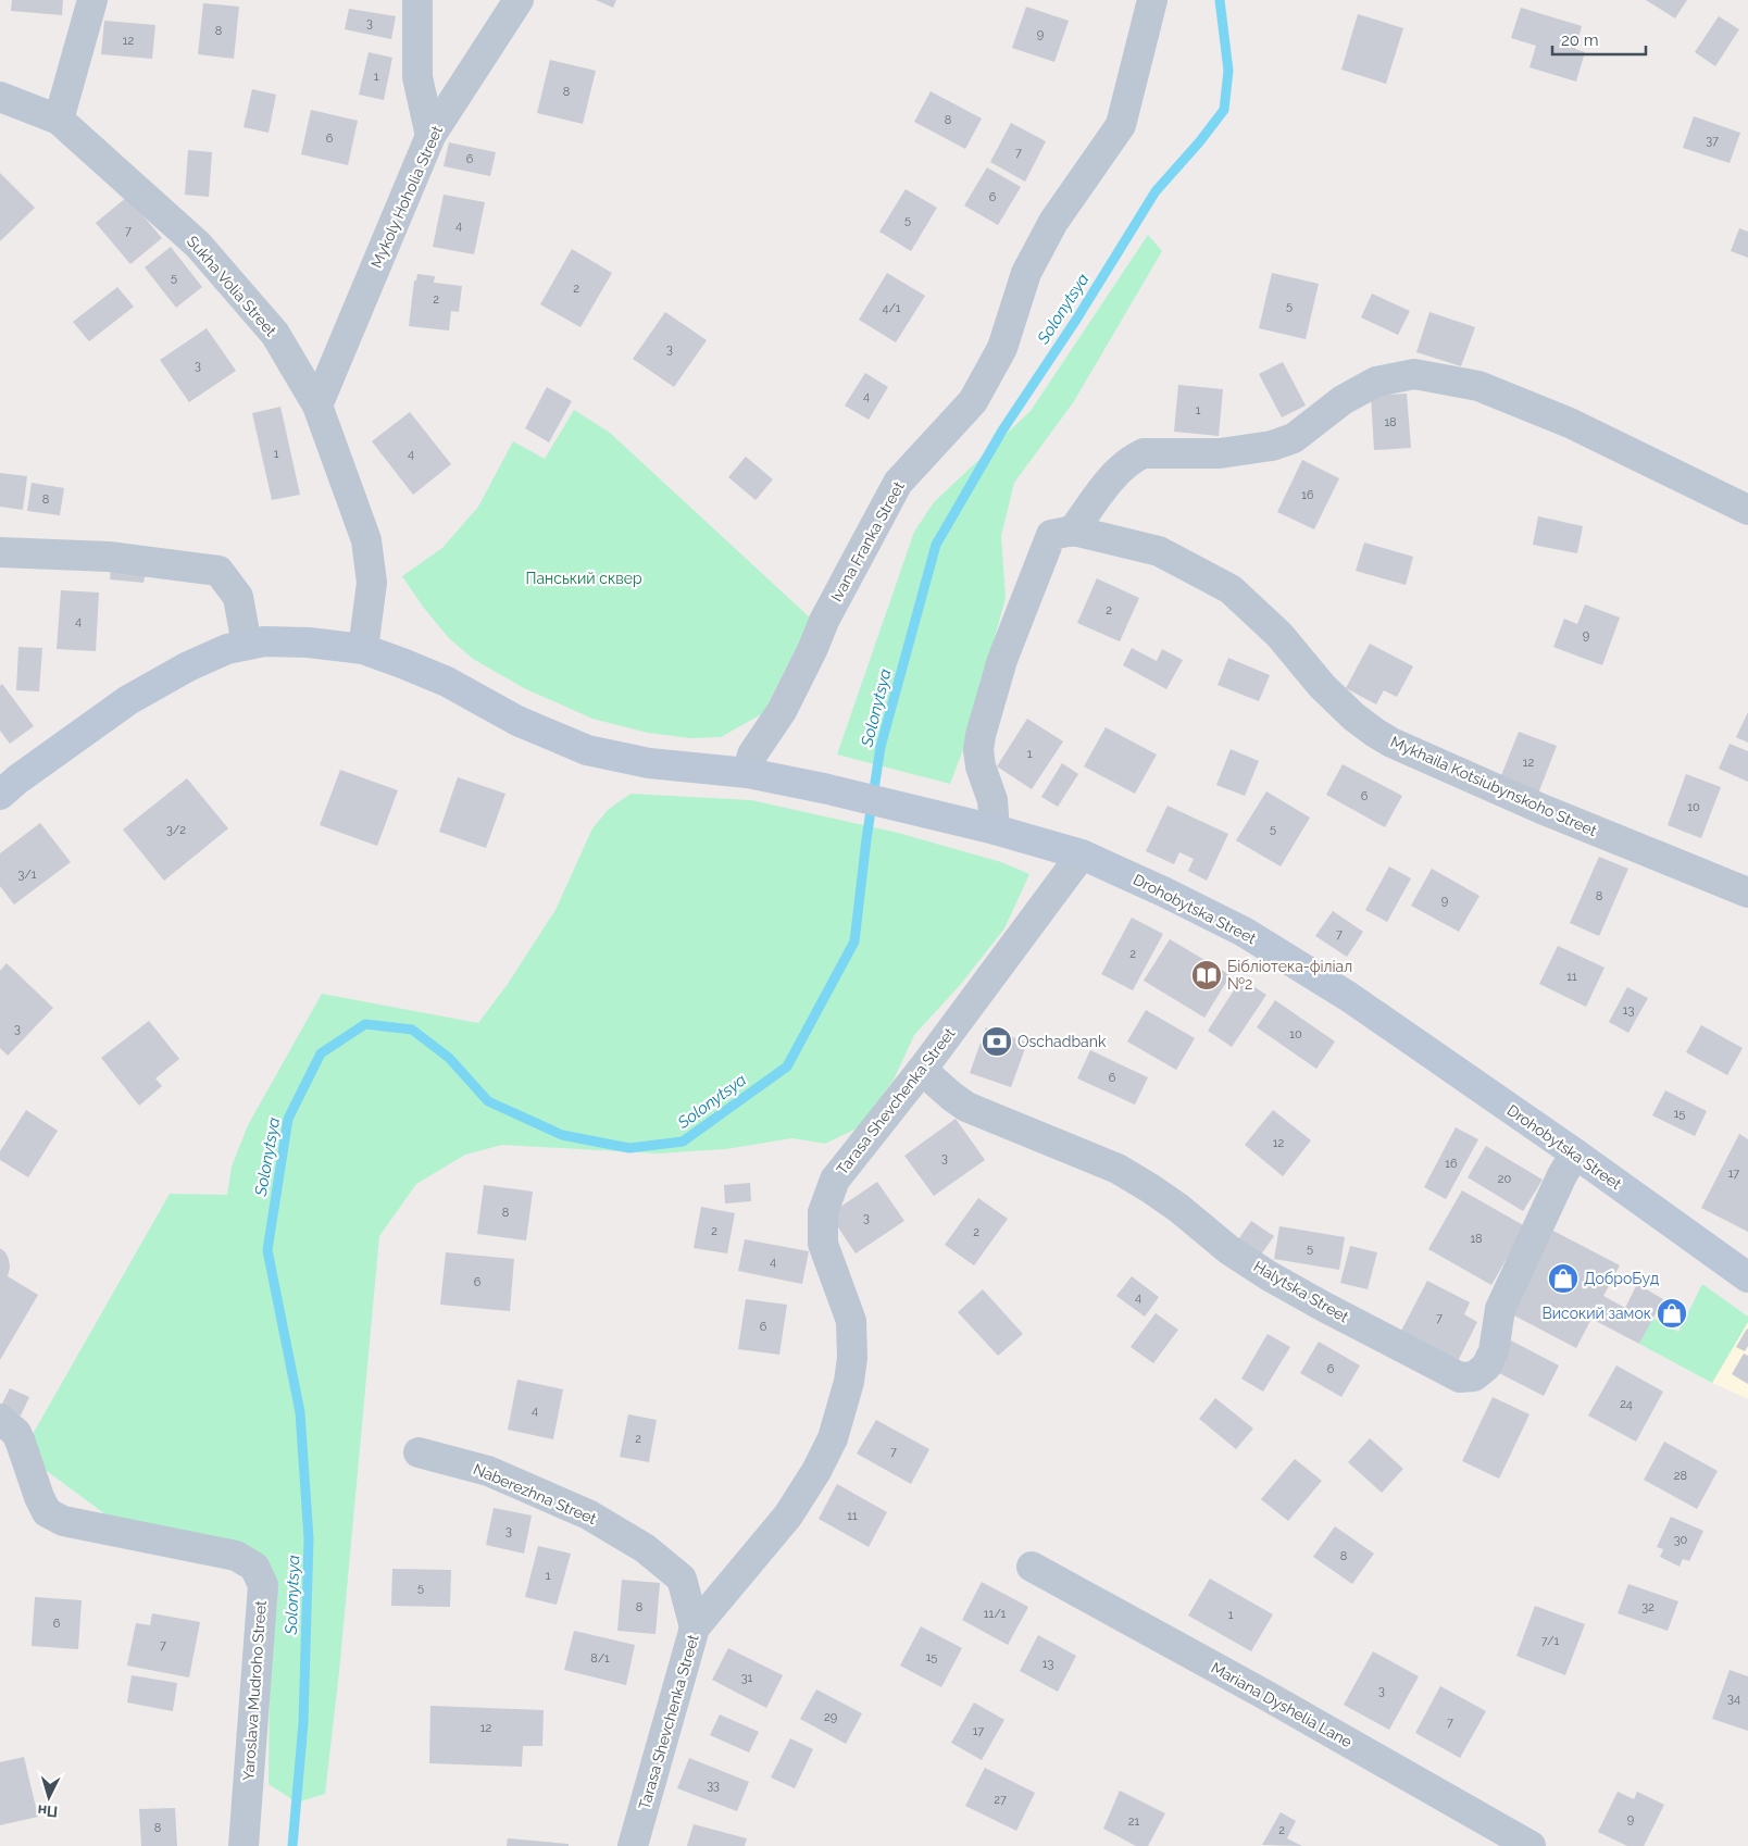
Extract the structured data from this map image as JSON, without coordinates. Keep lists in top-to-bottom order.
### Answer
{
  "streets": {
    "street": [
      "Mykoly Hoholia Street",
      "Sukha Volia Street",
      "Ivana Franka Street",
      "Mykhaila Kotsiubynskoho Street",
      "Drohobytska Street",
      "Tarasa Shevchenka Street",
      "Halytska Street",
      "Naberezhna Street",
      "Yaroslava Mudroho Street",
      "Mariana Dyshelia Lane"
    ]
  },
  "crossings": [
    ["Mykoly Hoholia Street", "Sukha Volia Street"],
    ["Sukha Volia Street", "Drohobytska Street"],
    ["Ivana Franka Street", "Drohobytska Street"],
    ["Drohobytska Street", "Tarasa Shevchenka Street"],
    ["Drohobytska Street", "Halytska Street"],
    ["Tarasa Shevchenka Street", "Halytska Street"],
    ["Tarasa Shevchenka Street", "Naberezhna Street"]
  ],
  "water": ["Solonytsya"],
  "parks": ["Панський сквер"],
  "places": {
    "library": ["Бібліотека-філіал №2"],
    "bank": ["Oschadbank"],
    "shop": ["ДоброБуд", "Високий замок"]
  },
  "house_numbers": [
    "3",
    "8",
    "9",
    "12",
    "1",
    "8",
    "8",
    "6",
    "37",
    "7",
    "6",
    "6",
    "5",
    "4",
    "7",
    "5",
    "2",
    "2",
    "5",
    "4/1",
    "3",
    "3",
    "4",
    "1",
    "18",
    "1",
    "4",
    "16",
    "8",
    "2",
    "4",
    "9",
    "1",
    "12",
    "6",
    "10",
    "5",
    "3/2",
    "3/1",
    "8",
    "9",
    "7",
    "2",
    "11",
    "13",
    "3",
    "10",
    "6",
    "15",
    "12",
    "3",
    "16",
    "17",
    "20",
    "8",
    "3",
    "2",
    "2",
    "18",
    "5",
    "4",
    "6",
    "4",
    "7",
    "6",
    "6",
    "24",
    "4",
    "2",
    "7",
    "28",
    "11",
    "3",
    "30",
    "8",
    "1",
    "5",
    "8",
    "32",
    "11/1",
    "1",
    "6",
    "7/1",
    "7",
    "15",
    "8/1",
    "13",
    "31",
    "3",
    "34",
    "29",
    "7",
    "12",
    "17",
    "33",
    "27",
    "9",
    "21",
    "8",
    "2"
  ],
  "scale_bar": "20 m",
  "north": "bottom"
}
